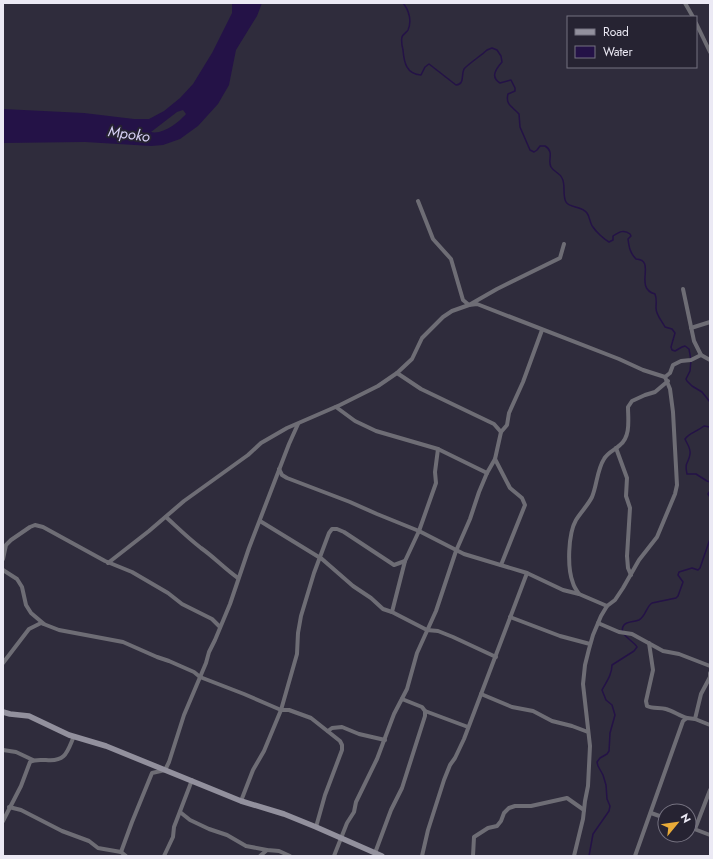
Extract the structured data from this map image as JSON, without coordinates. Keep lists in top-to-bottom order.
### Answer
{
  "water": ["Mpoko"],
  "legend": ["Road", "Water"],
  "north": "top right"
}
